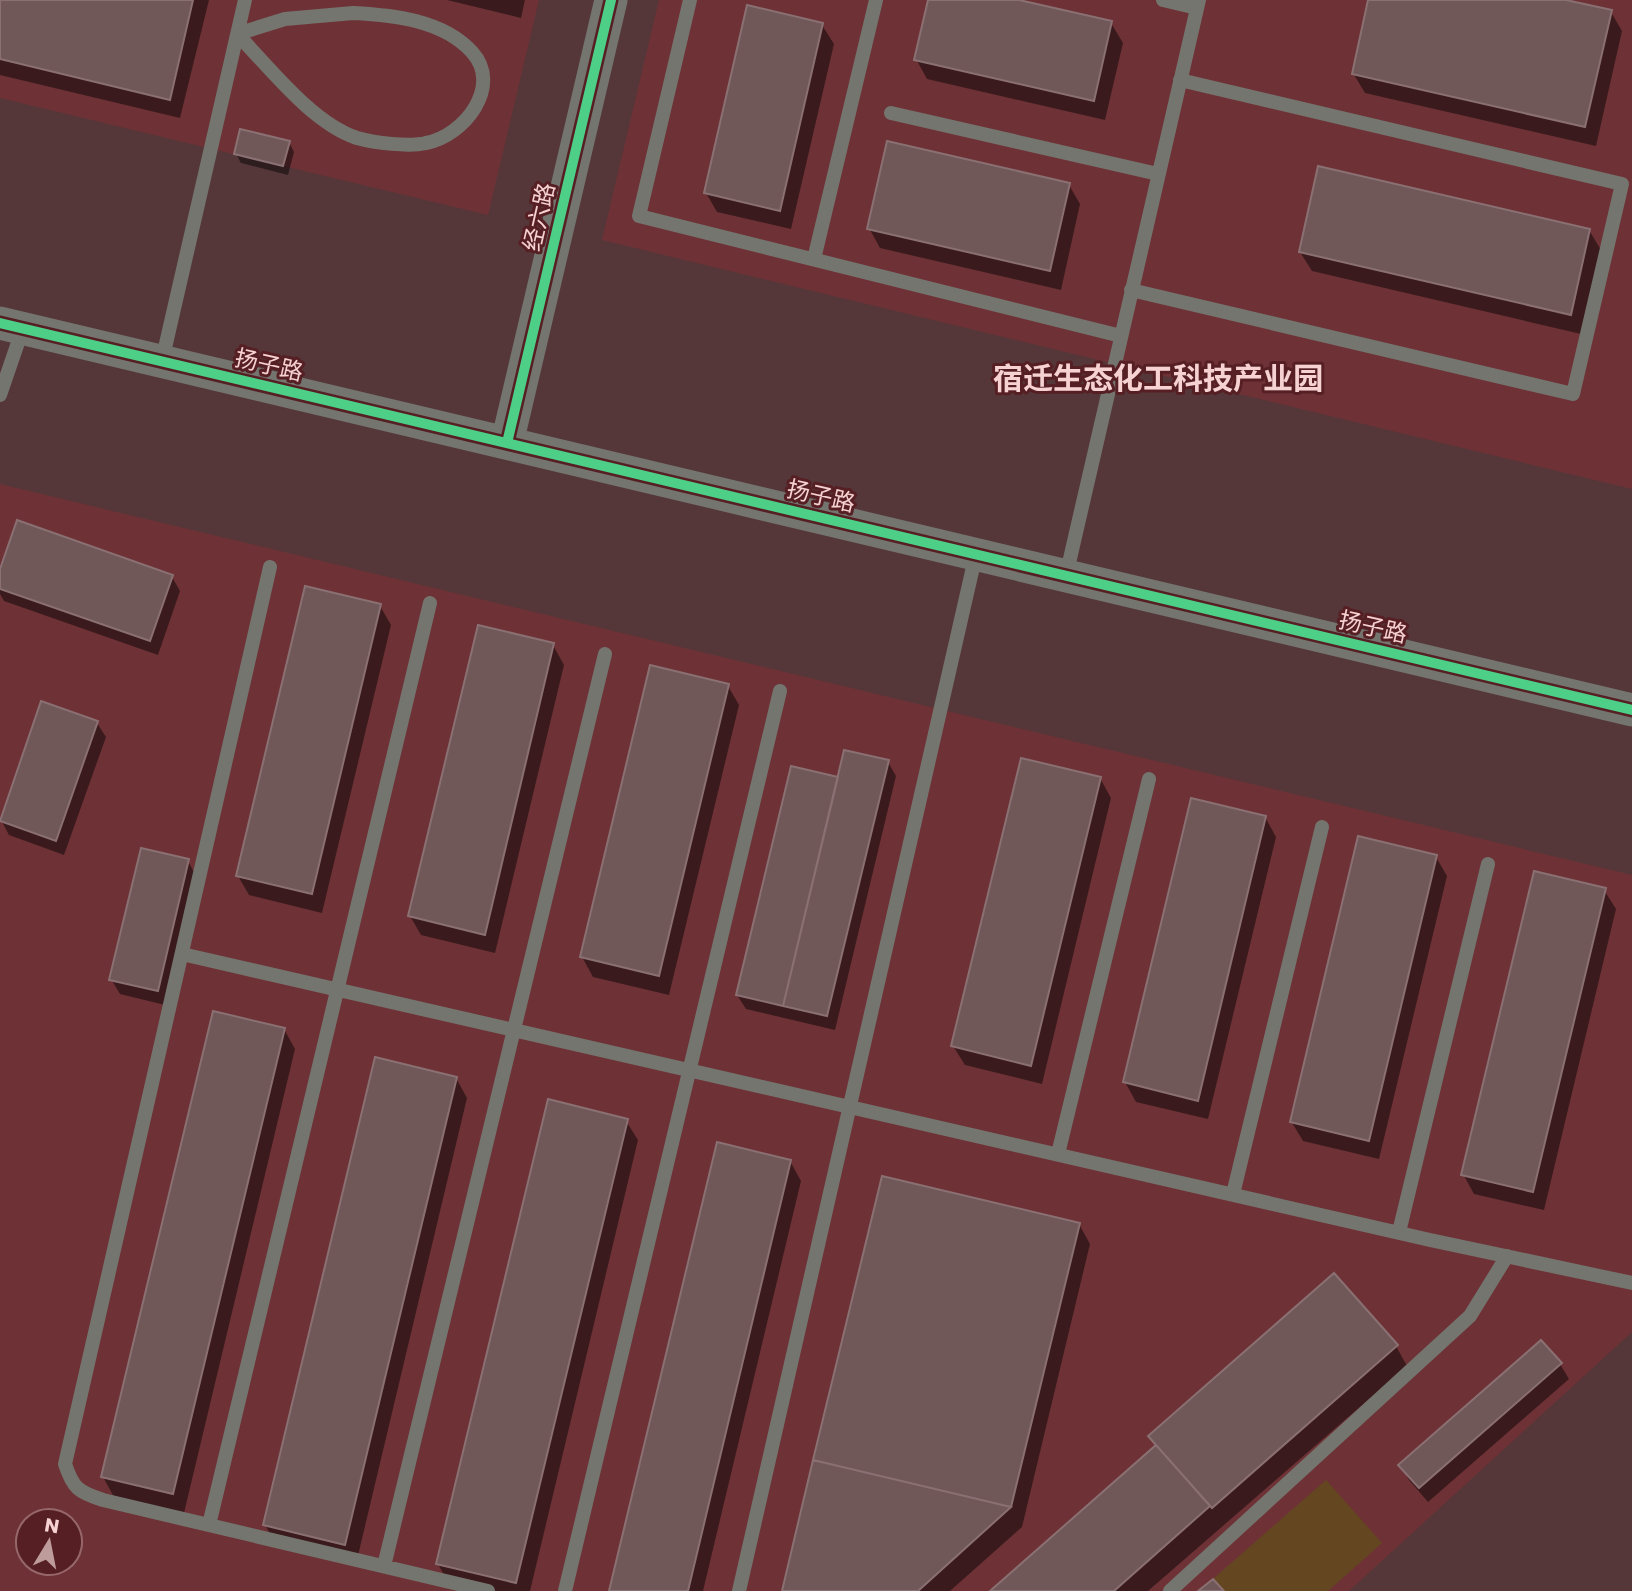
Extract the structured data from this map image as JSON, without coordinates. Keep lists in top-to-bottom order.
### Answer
{
  "streets": {
    "street": ["经六路", "扬子路"]
  },
  "crossings": [
    ["经六路", "扬子路"]
  ],
  "districts": ["宿迁生态化工科技产业园"],
  "north": "top"
}
